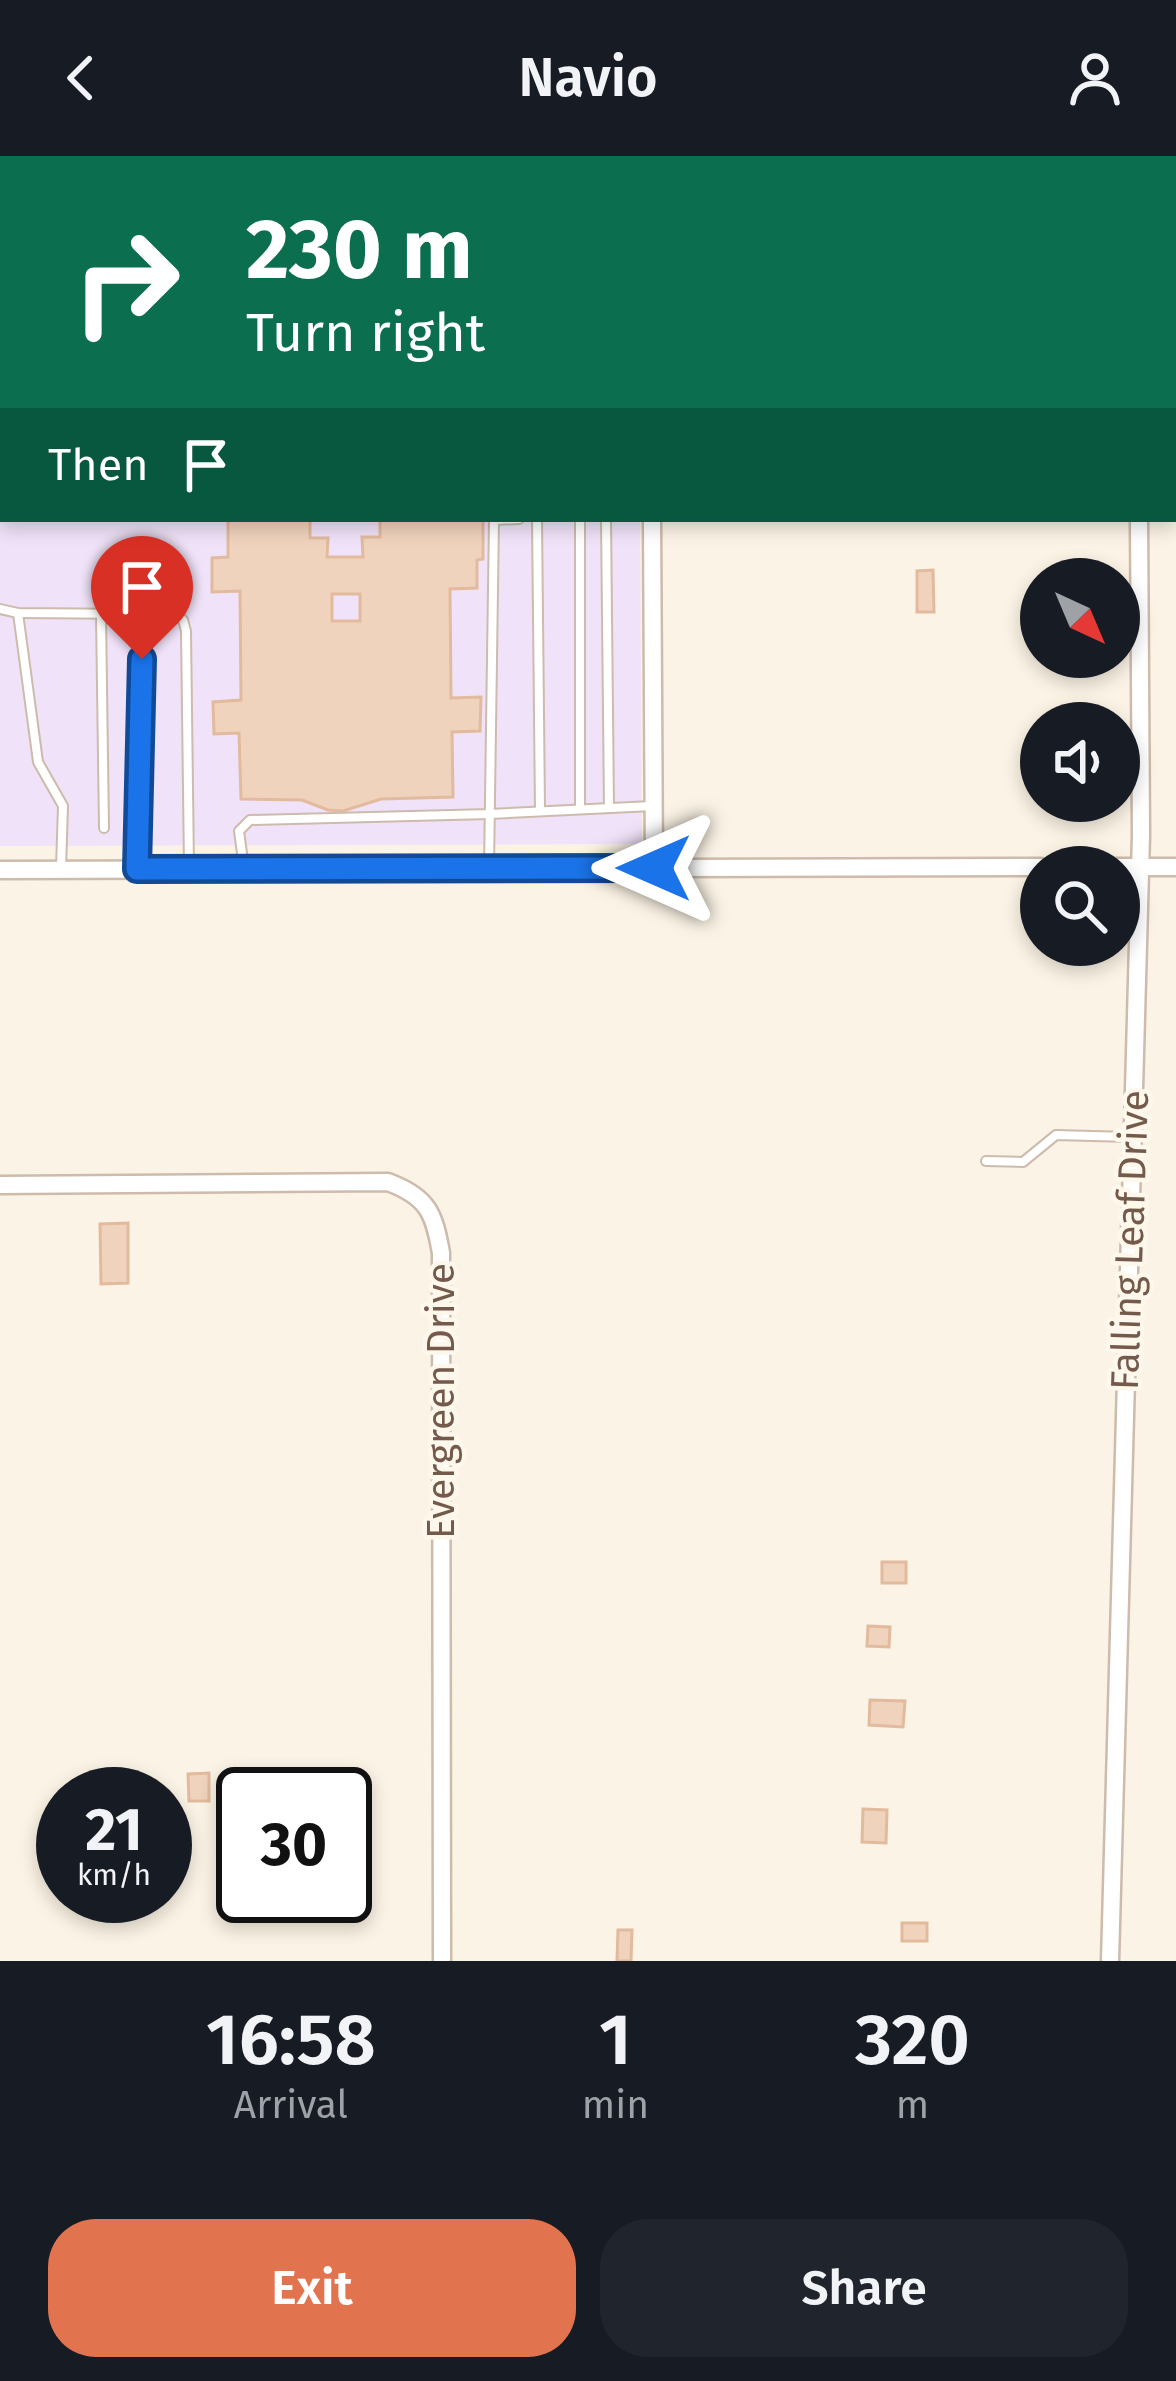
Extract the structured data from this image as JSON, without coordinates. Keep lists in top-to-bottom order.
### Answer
{
  "streets": {
    "street": ["Falling Leaf Drive", "Evergreen Drive"]
  },
  "north": "bottom right",
  "page": {
    "header": "Navio",
    "turn": ["230 m", "Turn right"],
    "then": "Then",
    "speed": "21 km/h",
    "limit": "30",
    "eta": [
      "16:58",
      "Arrival",
      "1",
      "min",
      "320",
      "m"
    ],
    "buttons": ["Exit", "Share"]
  }
}
